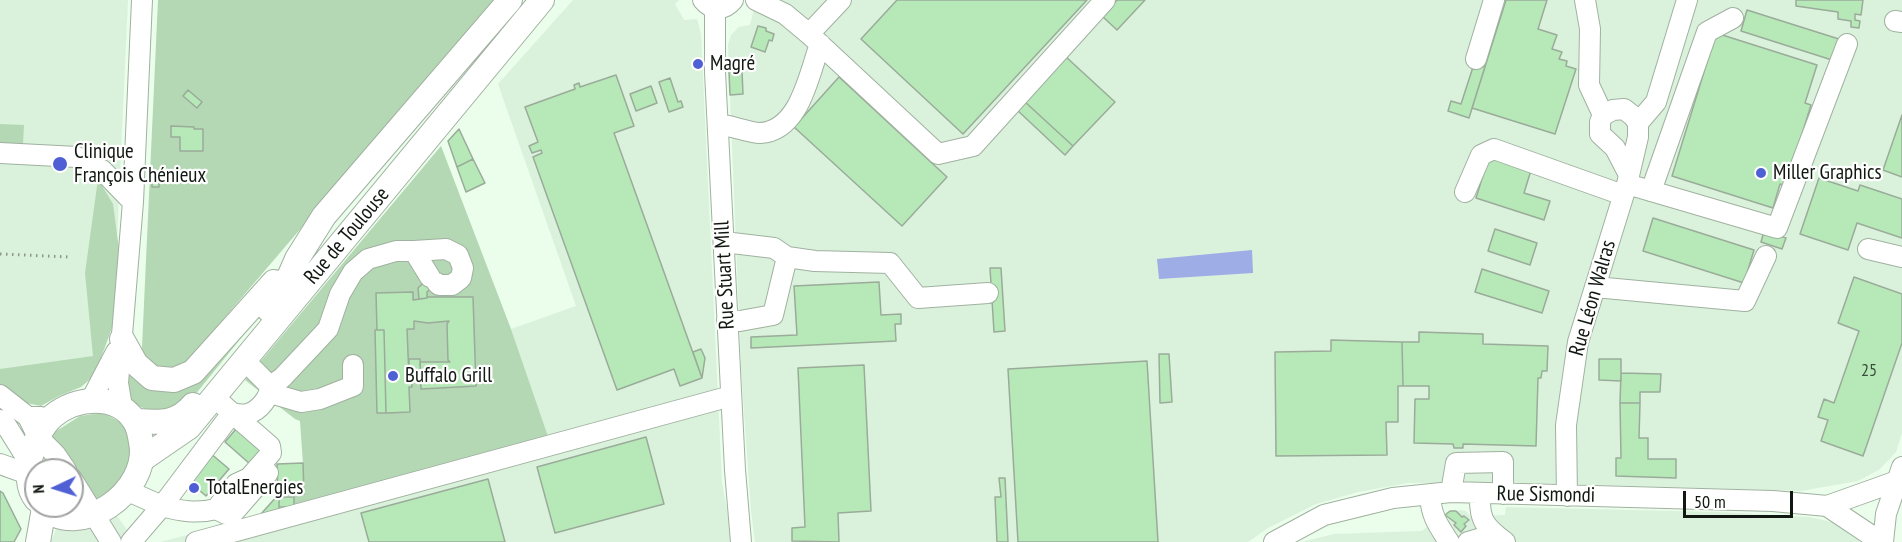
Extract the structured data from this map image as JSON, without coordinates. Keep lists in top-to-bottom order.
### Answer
{
  "streets": {
    "main road": ["Rue de Toulouse"],
    "street": ["Rue Stuart Mill", "Rue Léon Walras", "Rue Sismondi"]
  },
  "crossings": [
    ["Rue Léon Walras", "Rue Sismondi"]
  ],
  "places": [
    "Magré",
    "Clinique François Chénieux",
    "Miller Graphics",
    "Buffalo Grill",
    "TotalEnergies"
  ],
  "house_numbers": ["25"],
  "scale_bar": "50 m",
  "north": "left"
}
